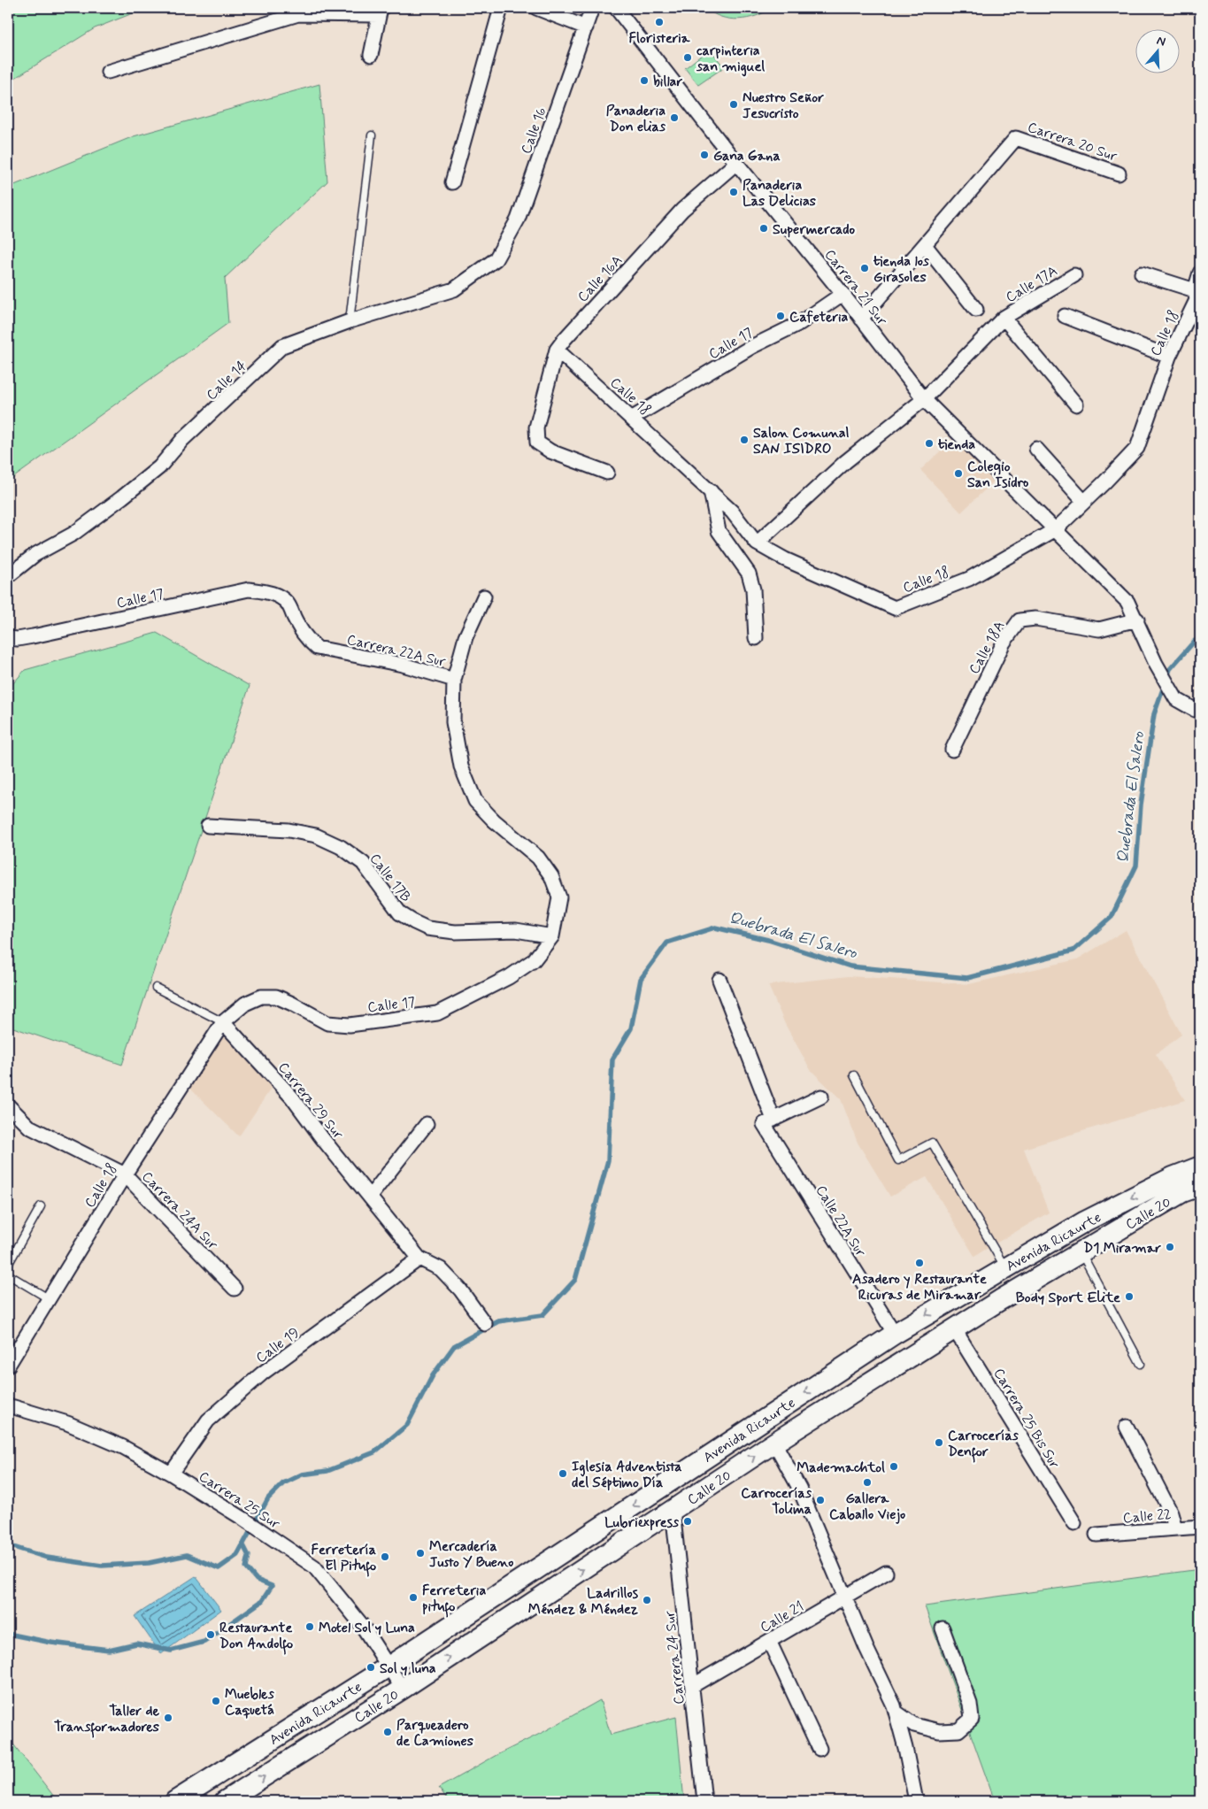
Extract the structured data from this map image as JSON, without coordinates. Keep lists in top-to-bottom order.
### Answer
{
  "streets": {
    "main road": ["Calle 20", "Avenida Ricaurte"],
    "street": [
      "Calle 16",
      "Carrera 20 Sur",
      "Calle 16A",
      "Calle 17A",
      "Carrera 21 Sur",
      "Calle 18",
      "Calle 17",
      "Calle 14",
      "Calle 18A",
      "Carrera 22A Sur",
      "Calle 17B",
      "Carrera 29 Sur",
      "Carrera 24A Sur",
      "Calle 22A Sur",
      "Calle 19",
      "Carrera 25 Bis Sur",
      "Carrera 25 Sur",
      "Calle 22",
      "Calle 21",
      "Carrera 24 Sur"
    ]
  },
  "crossings": [
    ["Calle 16", "Calle 14"],
    ["Calle 16A", "Carrera 21 Sur"],
    ["Calle 16A", "Calle 18"],
    ["Calle 17A", "Carrera 21 Sur"],
    ["Calle 17A", "Calle 18"],
    ["Carrera 21 Sur", "Calle 18"],
    ["Carrera 21 Sur", "Calle 17"],
    ["Calle 18", "Calle 17"],
    ["Calle 18", "Carrera 29 Sur"],
    ["Calle 18", "Carrera 24A Sur"],
    ["Calle 17", "Carrera 22A Sur"],
    ["Calle 17", "Calle 17B"],
    ["Calle 17", "Carrera 29 Sur"],
    ["Carrera 22A Sur", "Calle 17B"],
    ["Carrera 29 Sur", "Calle 19"],
    ["Calle 20", "Carrera 25 Bis Sur"],
    ["Calle 20", "Carrera 25 Sur"],
    ["Calle 20", "Carrera 24 Sur"],
    ["Calle 22A Sur", "Avenida Ricaurte"],
    ["Avenida Ricaurte", "Carrera 25 Sur"],
    ["Calle 19", "Carrera 25 Sur"],
    ["Calle 21", "Carrera 24 Sur"]
  ],
  "one_way": ["Calle 20", "Avenida Ricaurte"],
  "water": ["Quebrada El Salero"],
  "places": [
    "Floristeria",
    "carpinteria san miguel",
    "billar",
    "Nuestro Señor Jesucristo",
    "Panaderia Don elias",
    "Gana Gana",
    "Panaderia Las Delicias",
    "Supermercado",
    "tienda los Girasoles",
    "Cafeteria",
    "Salon Comunal SAN ISIDRO",
    "tienda",
    "Colegio San Isidro",
    "D1 Miramar",
    "Asadero y Restaurante Ricuras de Miramar",
    "Body Sport Elite",
    "Carrocerías Denfor",
    "Mademachtol",
    "Iglesia Adventista del Séptimo Día",
    "Gallera Caballo Viejo",
    "Carrocerías Tolima",
    "Lubriexpress",
    "Mercadería Justo Y Bueno",
    "Ferretería El Pitufo",
    "Ferreteria pitufo",
    "Ladrillos Méndez & Méndez",
    "Motel Sol y Luna",
    "Restaurante Don Andolfo",
    "Sol y luna",
    "Muebles Caquetá",
    "Taller de Transformadores",
    "Parqueadero de Camiones"
  ],
  "north": "top"
}
